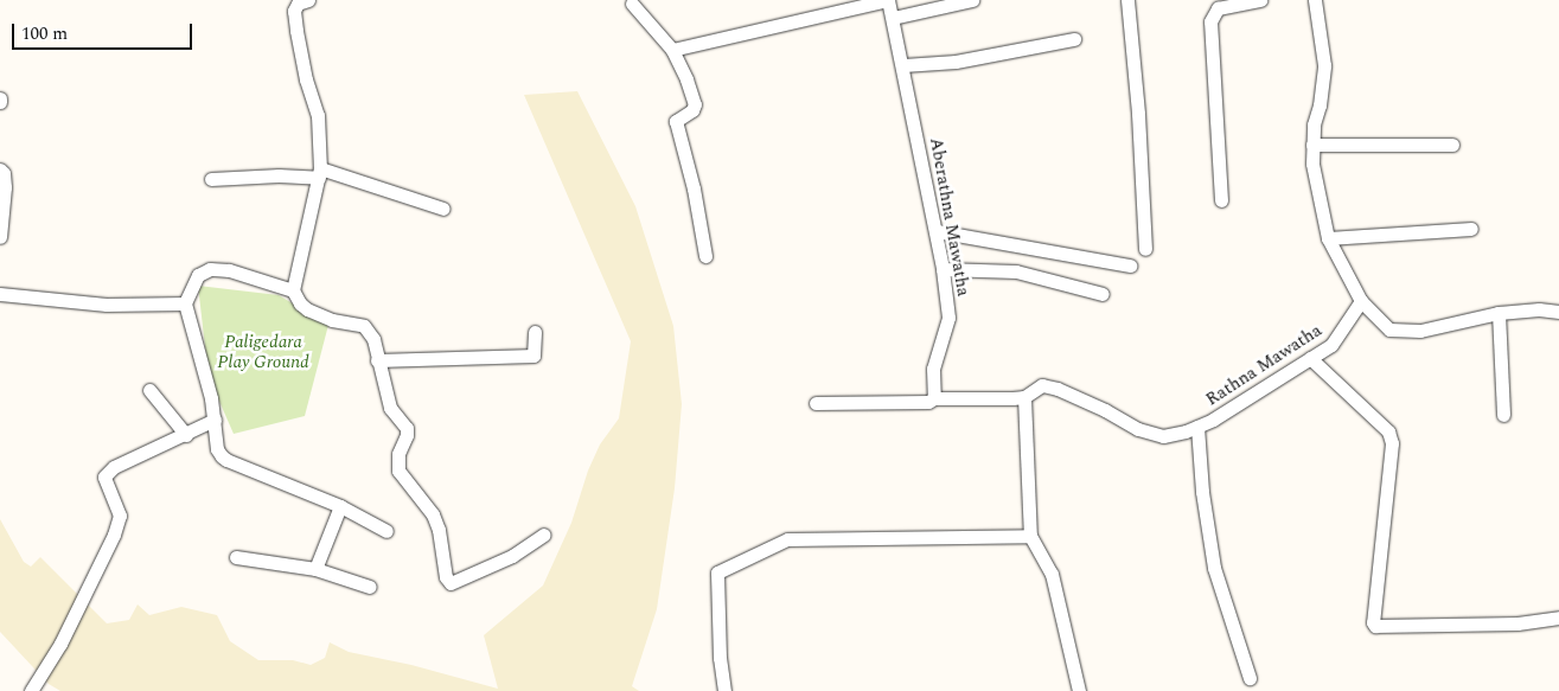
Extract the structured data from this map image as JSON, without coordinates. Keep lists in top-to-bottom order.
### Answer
{
  "streets": {
    "street": ["Aberathna Mawatha", "Rathna Mawatha"]
  },
  "parks": ["Paligedara Play Ground"],
  "scale_bar": "100 m"
}
